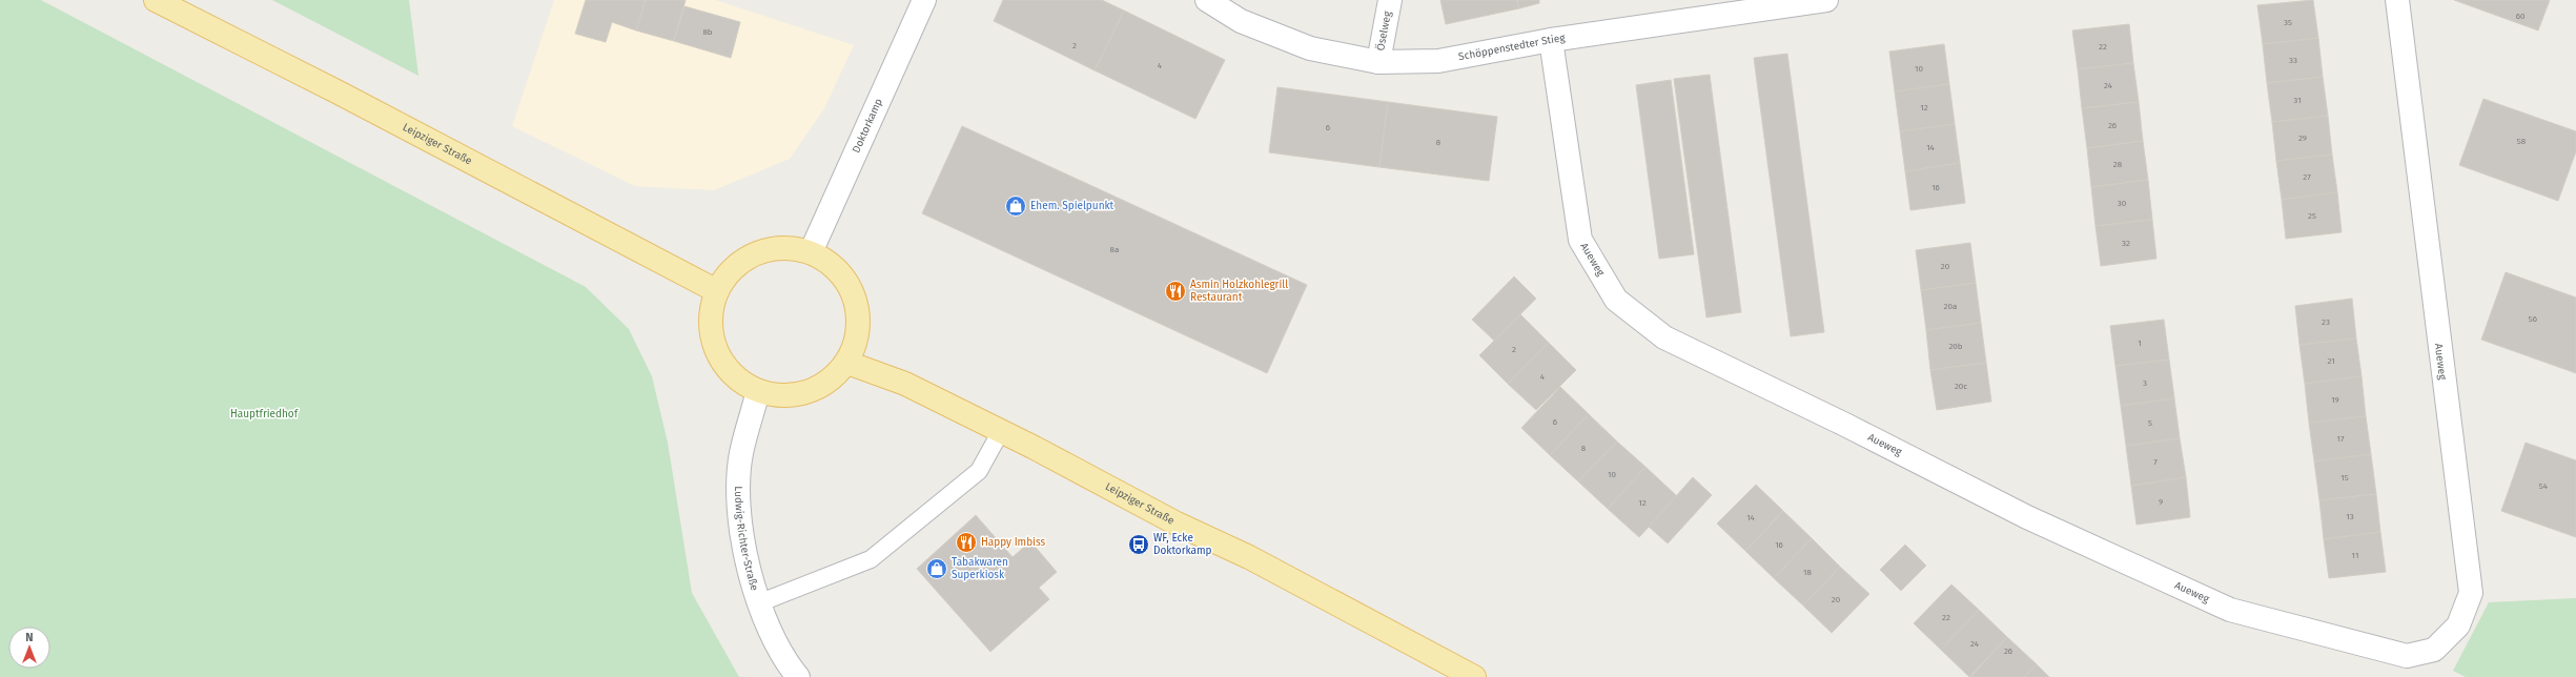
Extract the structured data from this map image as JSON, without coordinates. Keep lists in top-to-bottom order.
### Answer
{
  "streets": {
    "main road": ["Leipziger Straße"],
    "street": [
      "Öselweg",
      "Schöppenstedter Stieg",
      "Doktorkamp",
      "Aueweg",
      "Ludwig-Richter-Straße"
    ]
  },
  "crossings": [
    ["Öselweg", "Schöppenstedter Stieg"],
    ["Schöppenstedter Stieg", "Aueweg"],
    ["Doktorkamp", "Leipziger Straße"],
    ["Doktorkamp", "Ludwig-Richter-Straße"],
    ["Leipziger Straße", "Ludwig-Richter-Straße"]
  ],
  "parks": ["Hauptfriedhof"],
  "places": {
    "shop": ["Ehem. Spielpunkt", "Tabakwaren Superkiosk"],
    "restaurant": ["Asmin Holzkohlegrill Restaurant", "Happy Imbiss"],
    "bus stop": ["WF, Ecke Doktorkamp"]
  },
  "house_numbers": [
    "60",
    "35",
    "8b",
    "2",
    "22",
    "33",
    "4",
    "10",
    "24",
    "31",
    "12",
    "26",
    "6",
    "29",
    "58",
    "8",
    "14",
    "28",
    "27",
    "16",
    "30",
    "25",
    "32",
    "8a",
    "20",
    "20a",
    "56",
    "23",
    "1",
    "20b",
    "2",
    "21",
    "4",
    "3",
    "20c",
    "19",
    "6",
    "5",
    "17",
    "8",
    "7",
    "10",
    "15",
    "54",
    "9",
    "12",
    "13",
    "14",
    "16",
    "11",
    "18",
    "20",
    "22",
    "24",
    "26"
  ],
  "north": "top"
}
